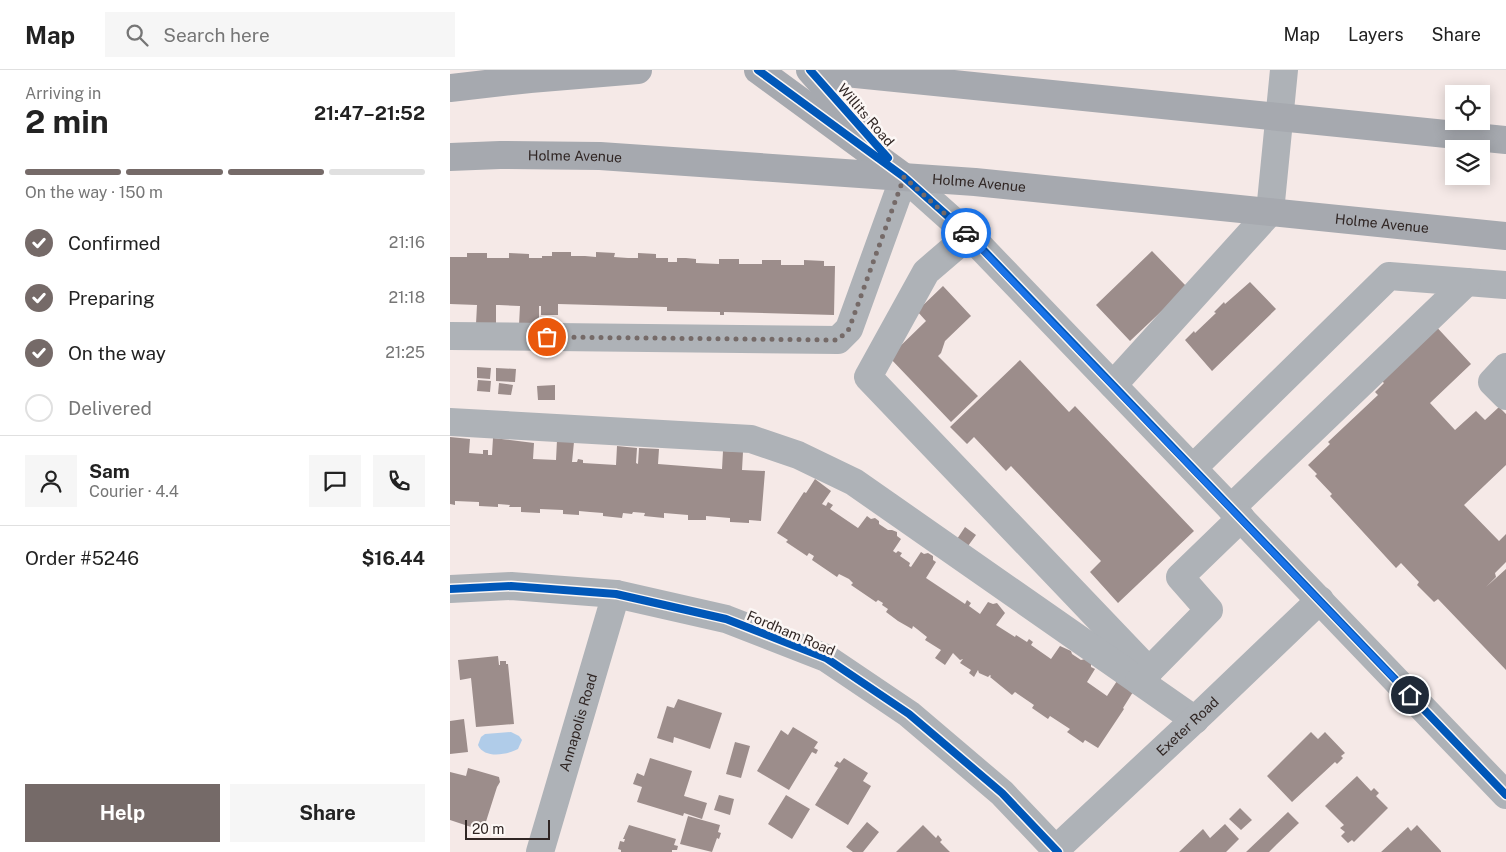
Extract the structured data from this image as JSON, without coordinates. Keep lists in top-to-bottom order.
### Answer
{
  "streets": {
    "main road": ["Willits Road", "Holme Avenue"],
    "street": ["Fordham Road", "Annapolis Road", "Exeter Road"]
  },
  "crossings": [
    ["Willits Road", "Holme Avenue"],
    ["Willits Road", "Exeter Road"],
    ["Fordham Road", "Annapolis Road"],
    ["Fordham Road", "Exeter Road"]
  ],
  "scale_bar": "20 m",
  "page": {
    "header": "Map",
    "search": "Search here",
    "nav": ["Map", "Layers", "Share"],
    "heading": ["2 min", "Arriving in", "21:47–21:52"],
    "panel": [
      "Sam",
      "Courier · 4.4",
      "Order #5246",
      "$16.44"
    ],
    "bar": "On the way · 150 m",
    "list": [
      ["Confirmed", "21:16"],
      ["Preparing", "21:18"],
      ["On the way", "21:25"],
      "Delivered"
    ],
    "buttons": ["Help", "Share"],
    "scale": "20 m"
  }
}
